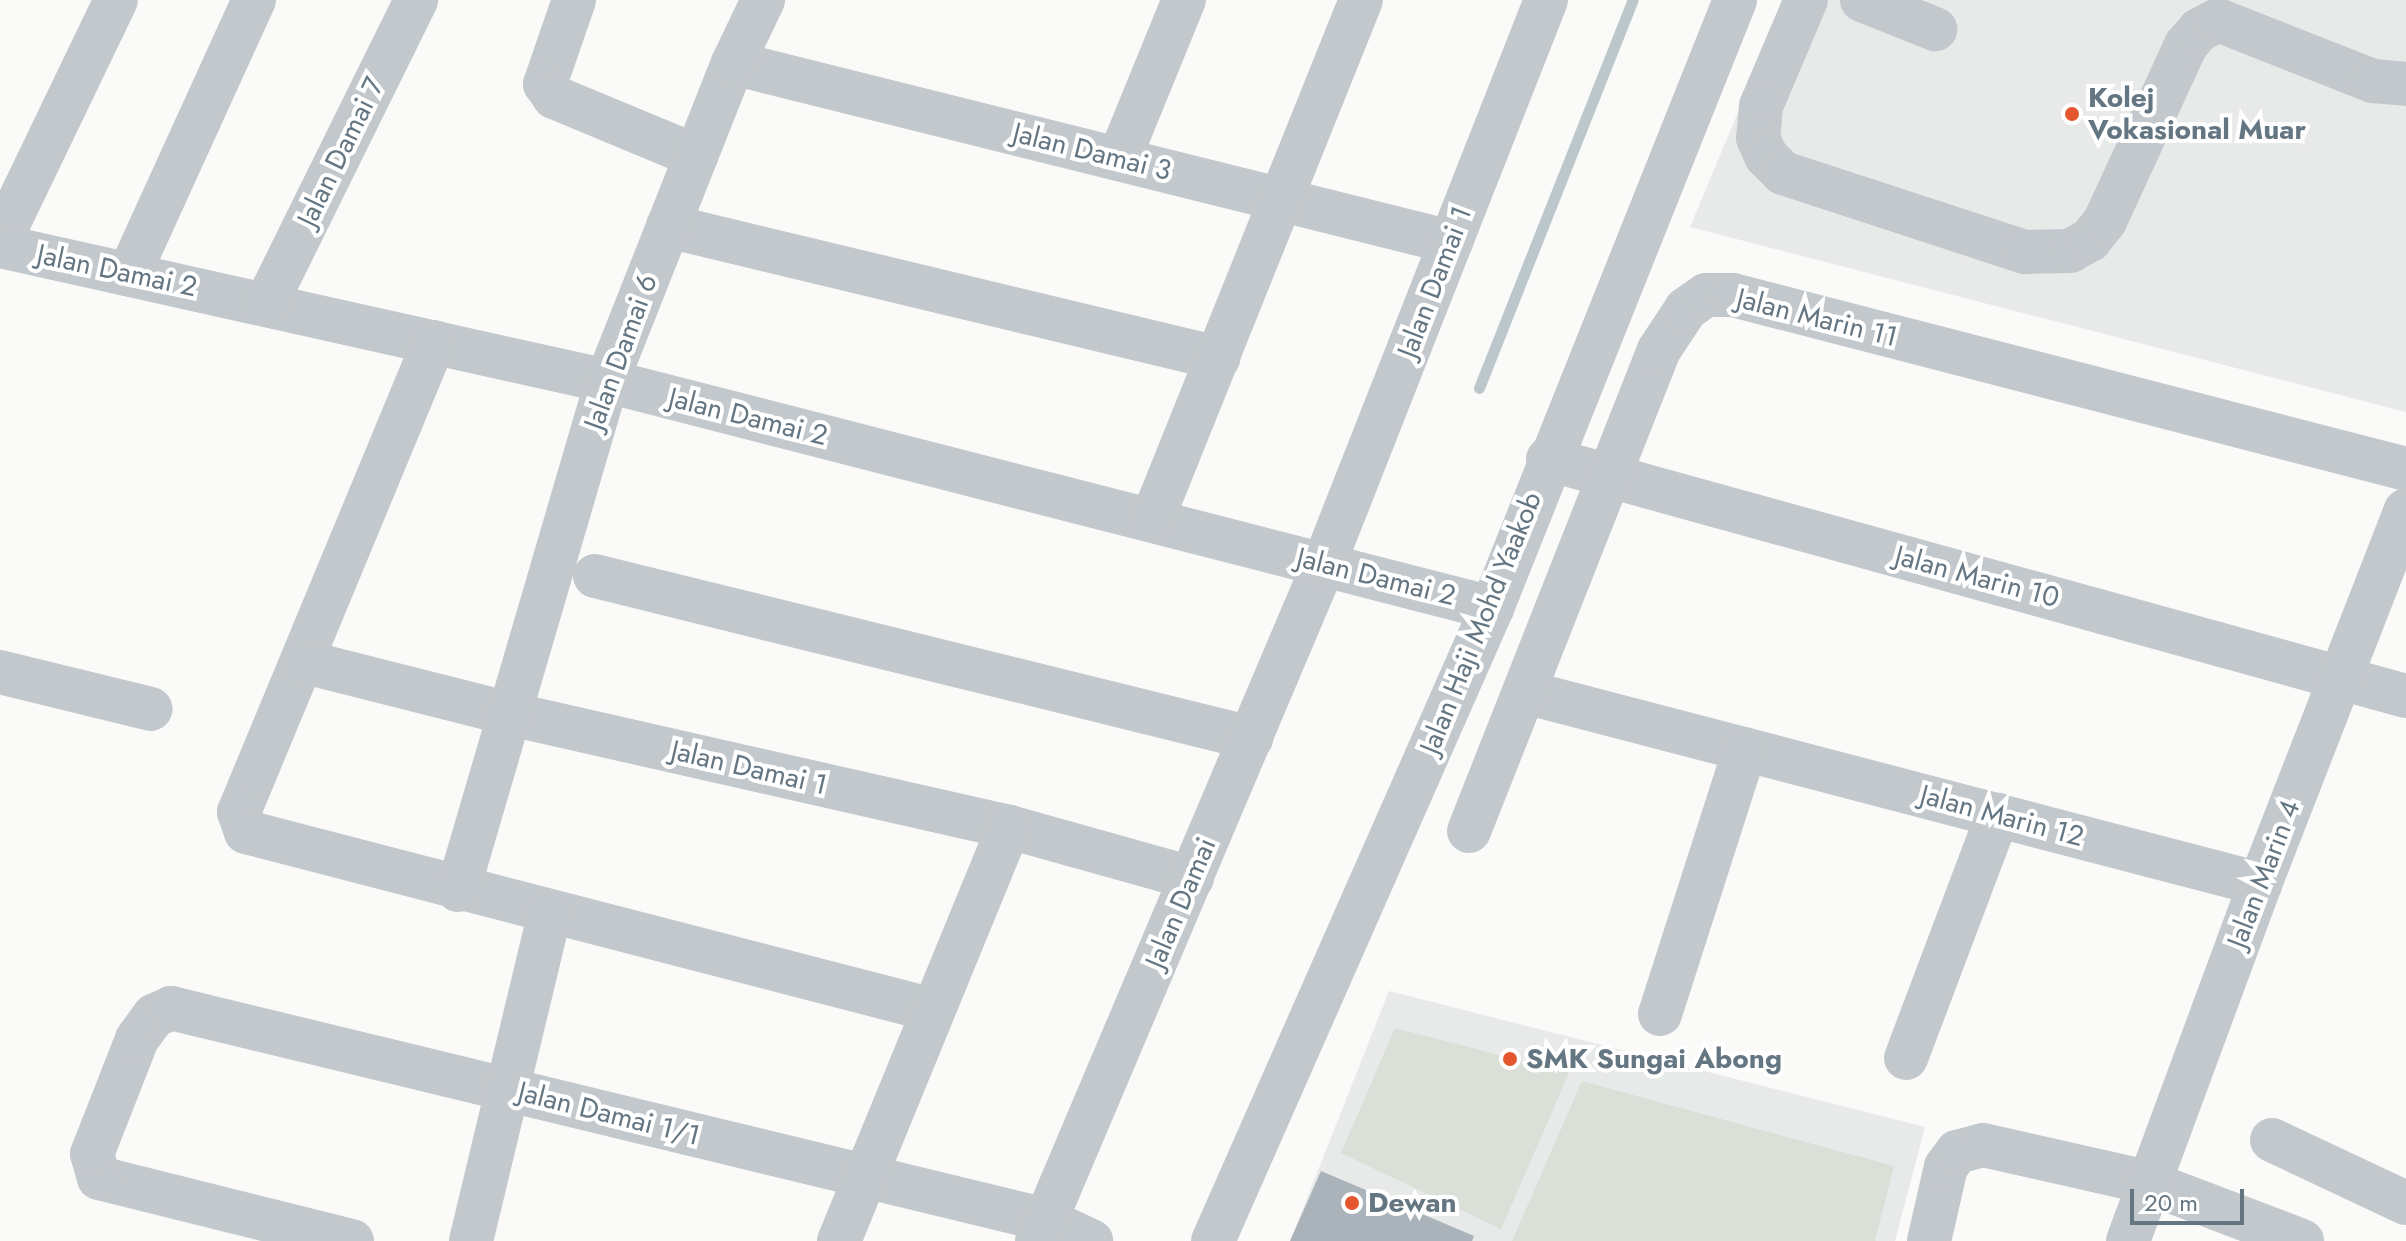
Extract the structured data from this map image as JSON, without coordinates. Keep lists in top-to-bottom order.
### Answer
{
  "streets": {
    "street": [
      "Jalan Damai 7",
      "Jalan Damai 3",
      "Jalan Damai 2",
      "Jalan Damai 1",
      "Jalan Marin 11",
      "Jalan Damai 6",
      "Jalan Marin 10",
      "Jalan Haji Mohd Yaakob",
      "Jalan Marin 12",
      "Jalan Marin 4",
      "Jalan Damai",
      "Jalan Damai 1/1"
    ]
  },
  "crossings": [
    ["Jalan Damai 7", "Jalan Damai 2"],
    ["Jalan Damai 3", "Jalan Damai 1"],
    ["Jalan Damai 3", "Jalan Damai 6"],
    ["Jalan Damai 2", "Jalan Damai 1"],
    ["Jalan Damai 2", "Jalan Damai 6"],
    ["Jalan Damai 2", "Jalan Haji Mohd Yaakob"],
    ["Jalan Damai 2", "Jalan Damai"],
    ["Jalan Damai 1", "Jalan Damai 6"],
    ["Jalan Damai 1", "Jalan Damai"],
    ["Jalan Marin 11", "Jalan Marin 10"],
    ["Jalan Marin 11", "Jalan Marin 12"],
    ["Jalan Marin 10", "Jalan Haji Mohd Yaakob"],
    ["Jalan Marin 10", "Jalan Marin 4"],
    ["Jalan Marin 12", "Jalan Marin 4"],
    ["Jalan Damai", "Jalan Damai 1/1"]
  ],
  "places": ["Kolej Vokasional Muar", "SMK Sungai Abong", "Dewan"],
  "scale_bar": "20 m"
}
